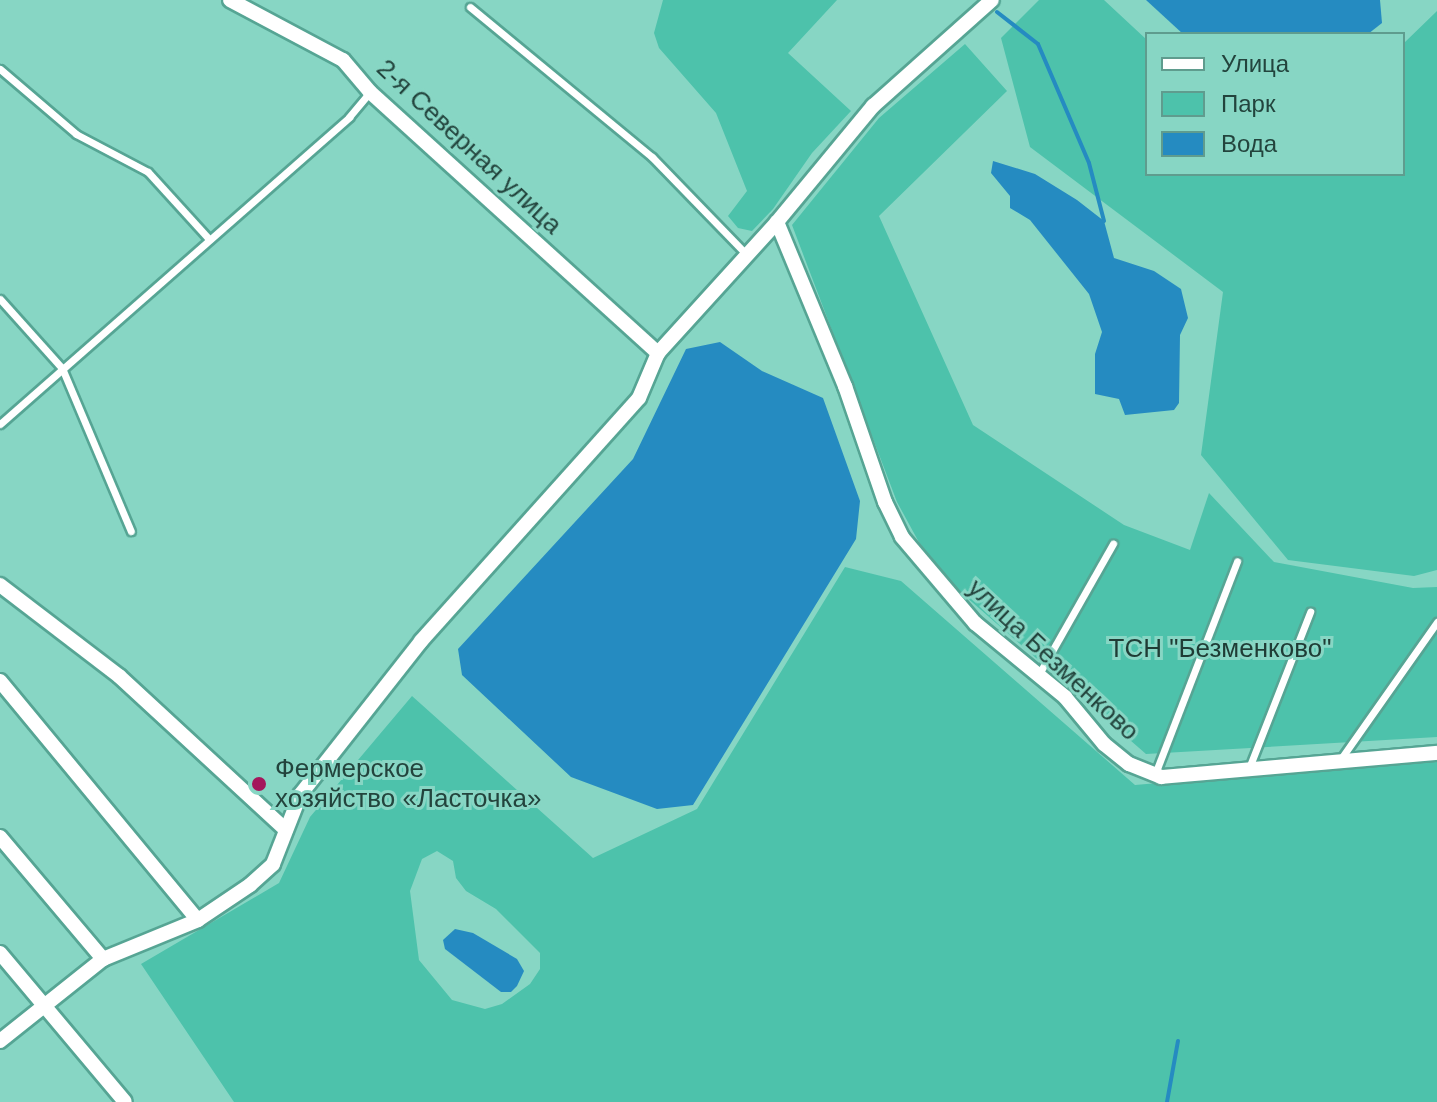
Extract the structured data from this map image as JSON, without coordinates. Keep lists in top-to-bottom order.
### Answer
{
  "streets": {
    "street": ["2-я Северная улица", "улица Безменково"]
  },
  "parks": ["ТСН \"Безменково\""],
  "places": ["Фермерское хозяйство «Ласточка»"],
  "legend": ["Улица", "Парк", "Вода"]
}
